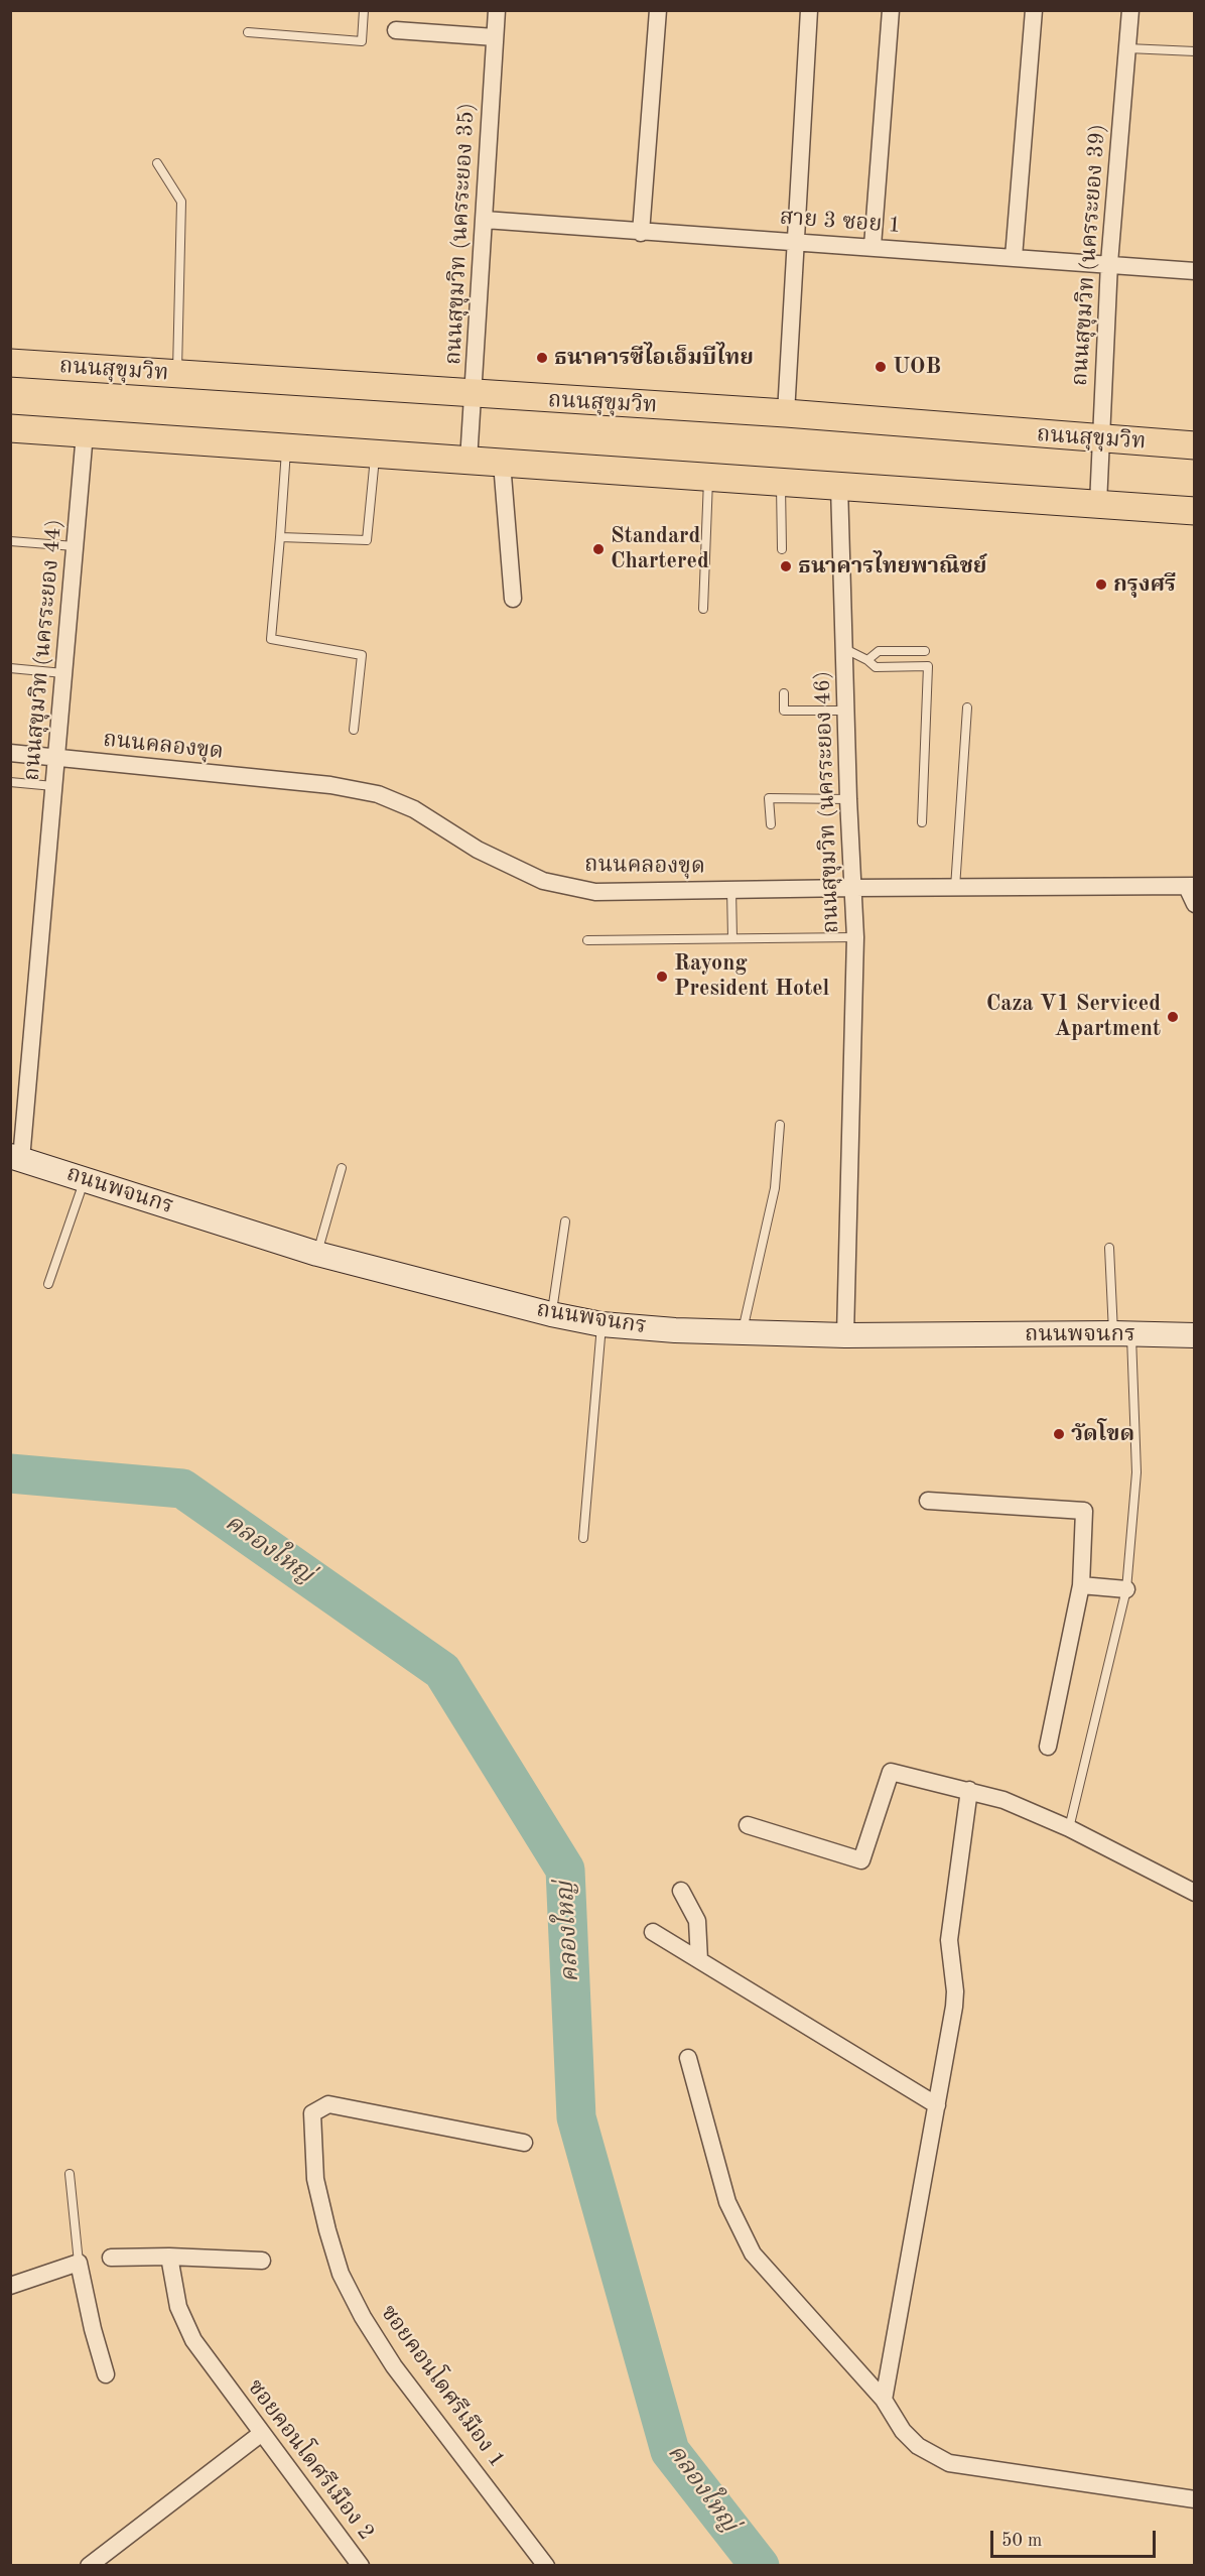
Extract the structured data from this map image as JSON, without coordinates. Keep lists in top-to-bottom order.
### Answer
{
  "streets": {
    "main road": ["ถนนสุขุมวิท"],
    "street": [
      "สาย 3 ซอย 1",
      "ถนนสุขุมวิท (นครระยอง 35)",
      "ถนนสุขุมวิท (นครระยอง 39)",
      "ถนนสุขุมวิท (นครระยอง 44)",
      "ถนนคลองขุด",
      "ถนนสุขุมวิท (นครระยอง 46)",
      "ถนนพจนกร",
      "ซอยคอนโดศรีเมือง 1",
      "ซอยคอนโดศรีเมือง 2"
    ]
  },
  "crossings": [
    ["สาย 3 ซอย 1", "ถนนสุขุมวิท (นครระยอง 35)"],
    ["สาย 3 ซอย 1", "ถนนสุขุมวิท (นครระยอง 39)"],
    ["ถนนสุขุมวิท (นครระยอง 35)", "ถนนสุขุมวิท"],
    ["ถนนสุขุมวิท (นครระยอง 39)", "ถนนสุขุมวิท"],
    ["ถนนสุขุมวิท (นครระยอง 44)", "ถนนคลองขุด"],
    ["ถนนสุขุมวิท (นครระยอง 44)", "ถนนพจนกร"],
    ["ถนนคลองขุด", "ถนนสุขุมวิท (นครระยอง 46)"],
    ["ถนนสุขุมวิท (นครระยอง 46)", "ถนนพจนกร"]
  ],
  "water": ["คลองใหญ่"],
  "places": [
    "ธนาคารซีไอเอ็มบีไทย",
    "UOB",
    "Standard Chartered",
    "ธนาคารไทยพาณิชย์",
    "กรุงศรี",
    "Rayong President Hotel",
    "Caza V1 Serviced Apartment",
    "วัดโขด"
  ],
  "scale_bar": "50 m"
}
